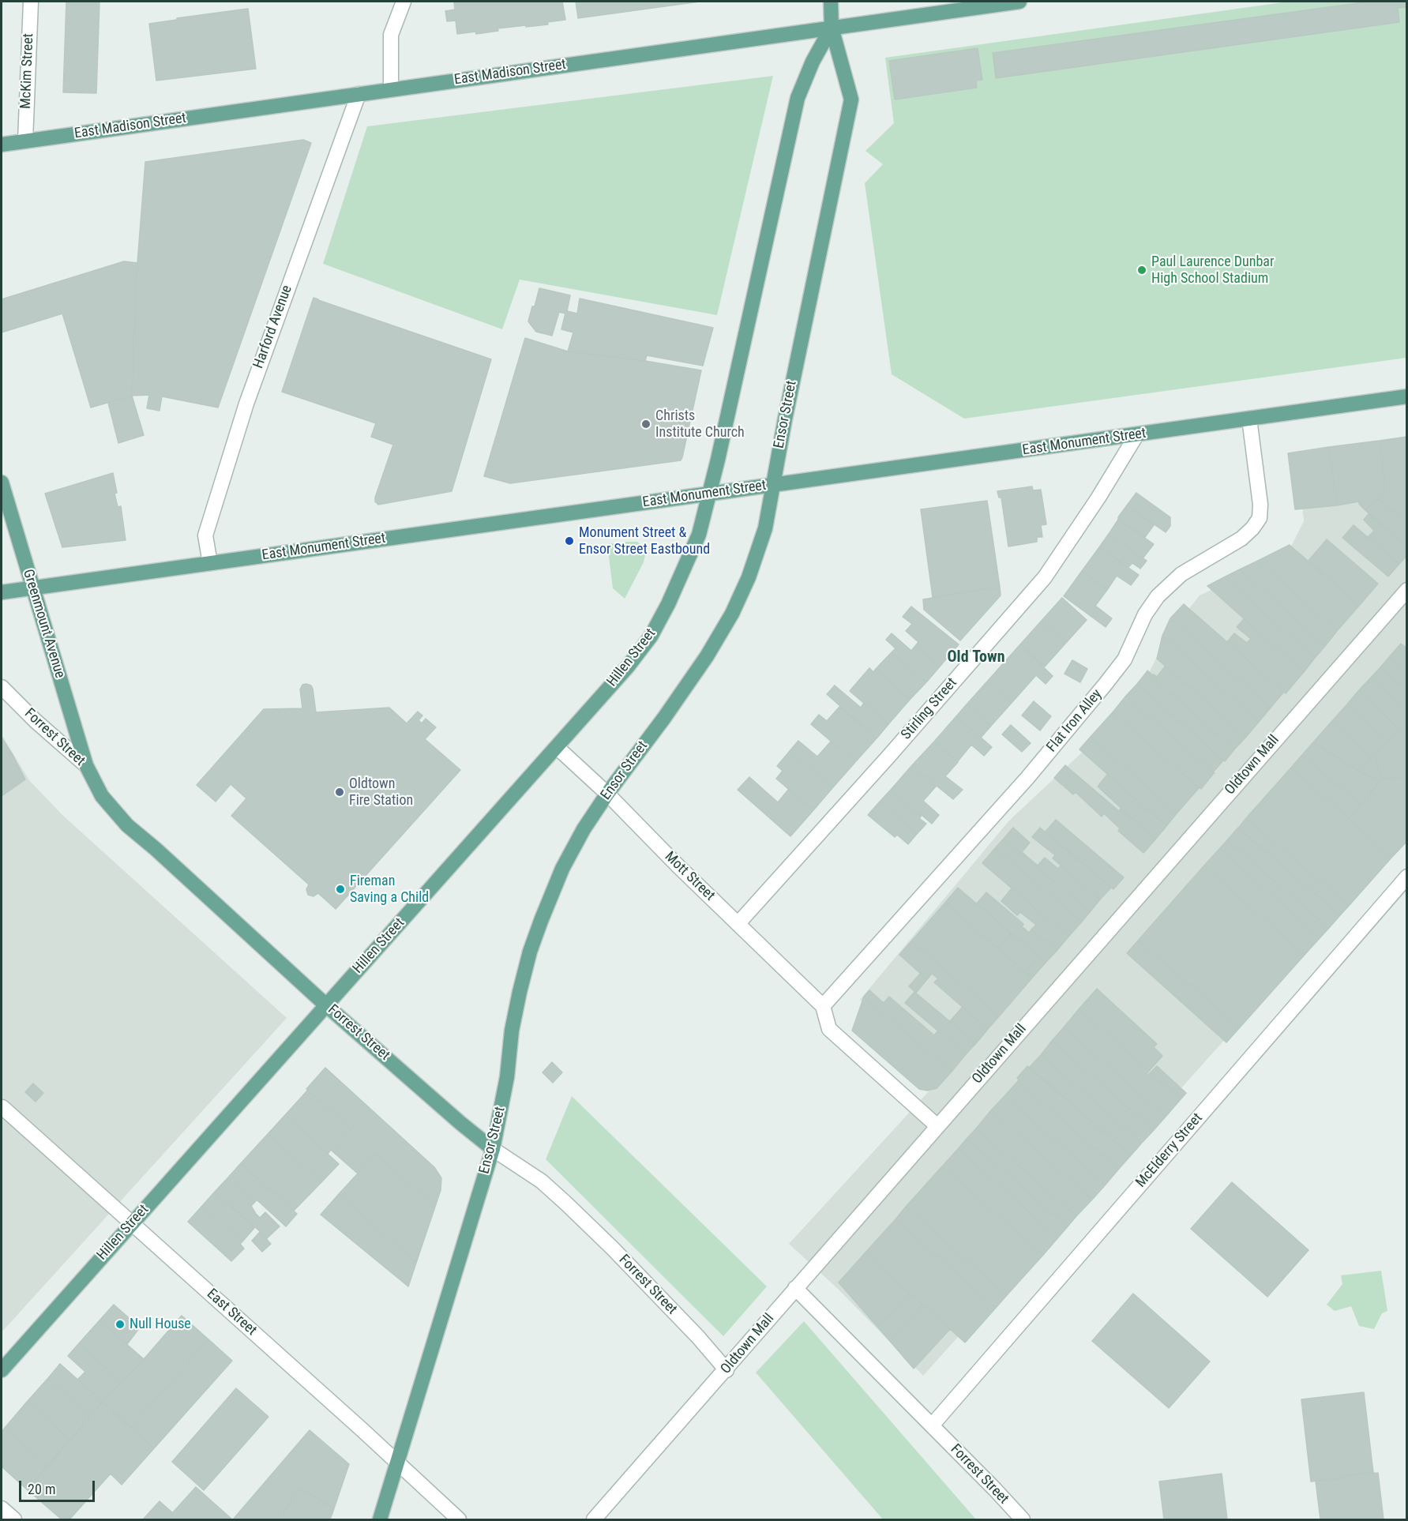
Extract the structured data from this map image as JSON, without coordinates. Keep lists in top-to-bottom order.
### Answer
{
  "streets": {
    "main road": [
      "East Madison Street",
      "Ensor Street",
      "East Monument Street",
      "Greenmount Avenue",
      "Hillen Street",
      "Forrest Street"
    ],
    "street": [
      "McKim Street",
      "Harford Avenue",
      "Stirling Street",
      "Flat Iron Alley",
      "Oldtown Mall",
      "Mott Street",
      "McElderry Street",
      "East Street"
    ]
  },
  "crossings": [
    ["McKim Street", "East Madison Street"],
    ["East Madison Street", "Harford Avenue"],
    ["East Madison Street", "Ensor Street"],
    ["Harford Avenue", "East Monument Street"],
    ["Ensor Street", "East Monument Street"],
    ["Ensor Street", "Forrest Street"],
    ["Ensor Street", "Mott Street"],
    ["Ensor Street", "East Street"],
    ["East Monument Street", "Greenmount Avenue"],
    ["East Monument Street", "Hillen Street"],
    ["East Monument Street", "Stirling Street"],
    ["East Monument Street", "Flat Iron Alley"],
    ["Greenmount Avenue", "Forrest Street"],
    ["Hillen Street", "Forrest Street"],
    ["Hillen Street", "Mott Street"],
    ["Hillen Street", "East Street"],
    ["Stirling Street", "Mott Street"],
    ["Flat Iron Alley", "Mott Street"],
    ["Forrest Street", "Oldtown Mall"],
    ["Forrest Street", "McElderry Street"]
  ],
  "districts": ["Old Town"],
  "places": [
    "Paul Laurence Dunbar High School Stadium",
    "Christs Institute Church",
    "Monument Street & Ensor Street Eastbound",
    "Oldtown Fire Station",
    "Fireman Saving a Child",
    "Null House"
  ],
  "scale_bar": "20 m"
}
